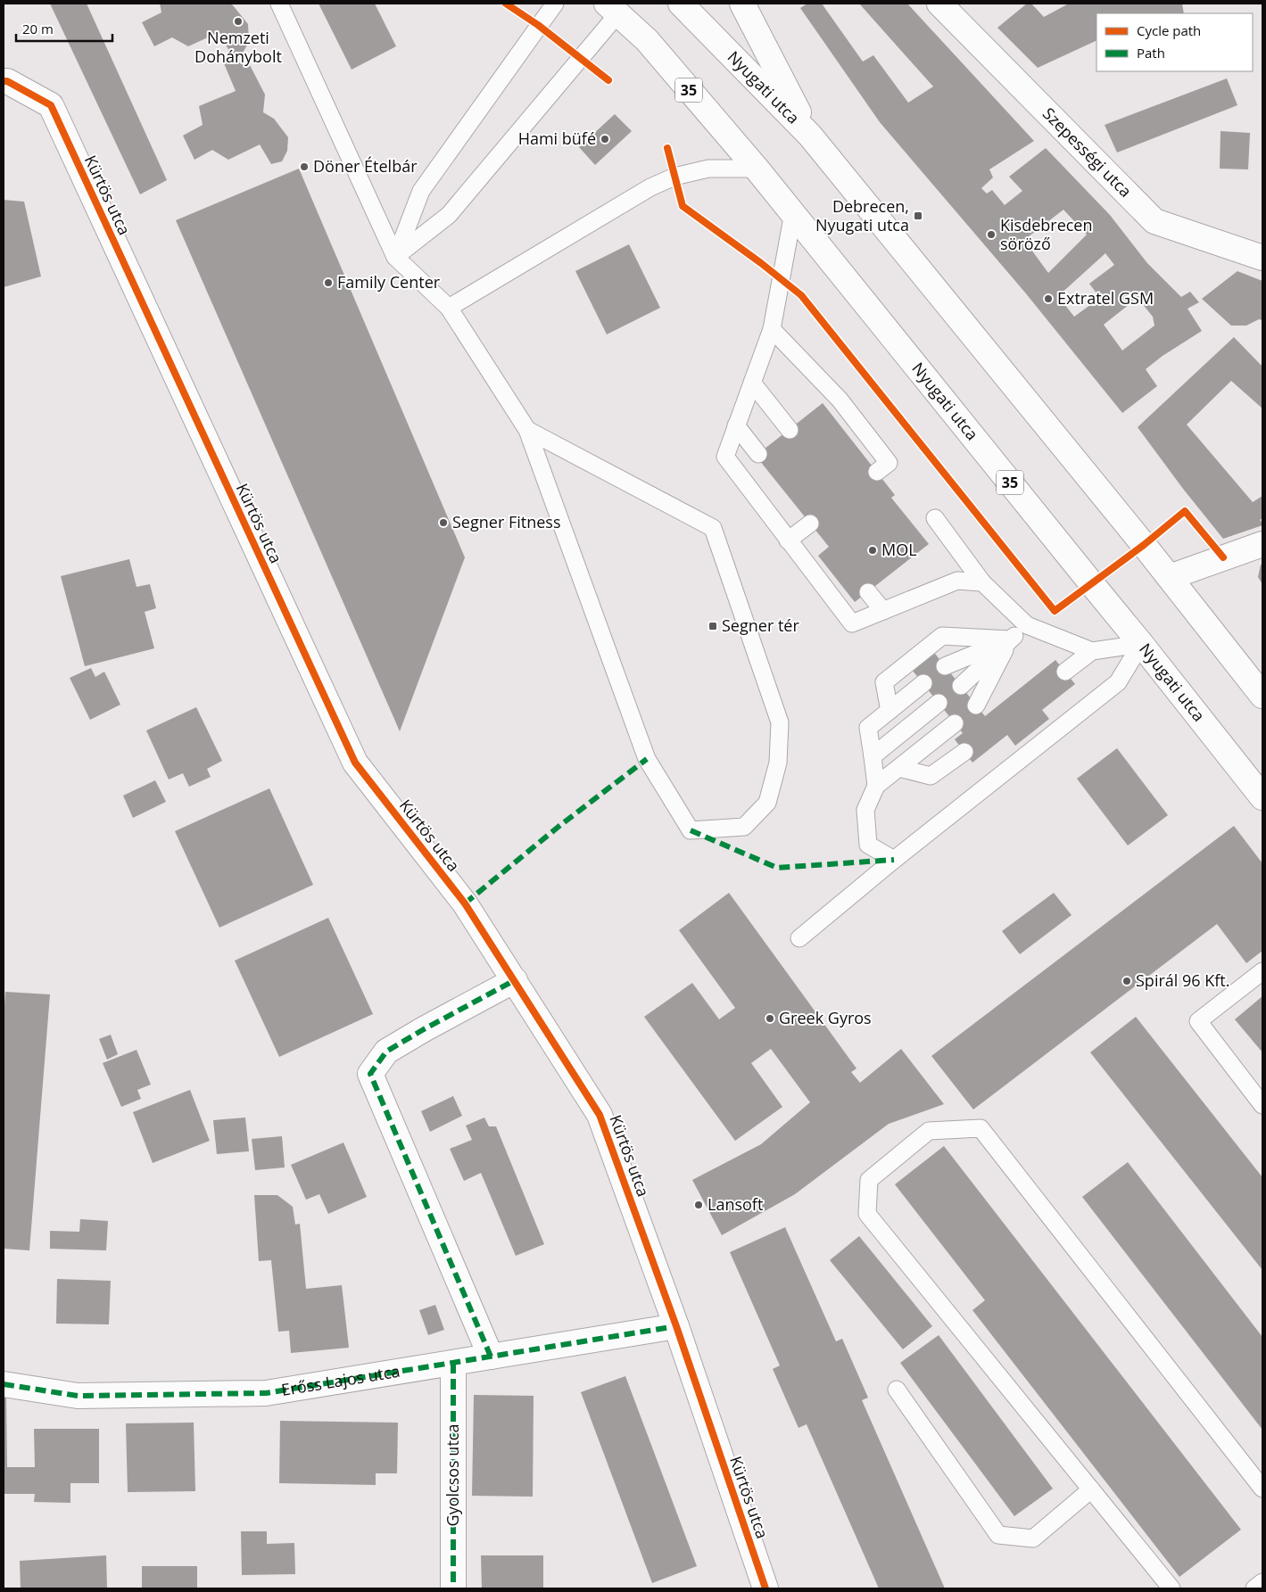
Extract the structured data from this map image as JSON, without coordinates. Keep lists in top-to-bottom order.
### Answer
{
  "streets": {
    "street": [
      "Nyugati utca",
      "35",
      "Szepességi utca",
      "Kürtös utca",
      "Erőss Lajos utca",
      "Gyolcsos utca"
    ]
  },
  "crossings": [
    ["Kürtös utca", "Erőss Lajos utca"],
    ["Erőss Lajos utca", "Gyolcsos utca"]
  ],
  "places": {
    "other": [
      "Nemzeti Dohánybolt",
      "Hami büfé",
      "Döner Ételbár",
      "Kisdebrecen söröző",
      "Family Center",
      "Extratel GSM",
      "Segner Fitness",
      "MOL",
      "Spirál 96 Kft.",
      "Greek Gyros",
      "Lansoft"
    ],
    "transit": ["Debrecen, Nyugati utca", "Segner tér"]
  },
  "legend": ["Cycle path", "Path"],
  "scale_bar": "20 m"
}
